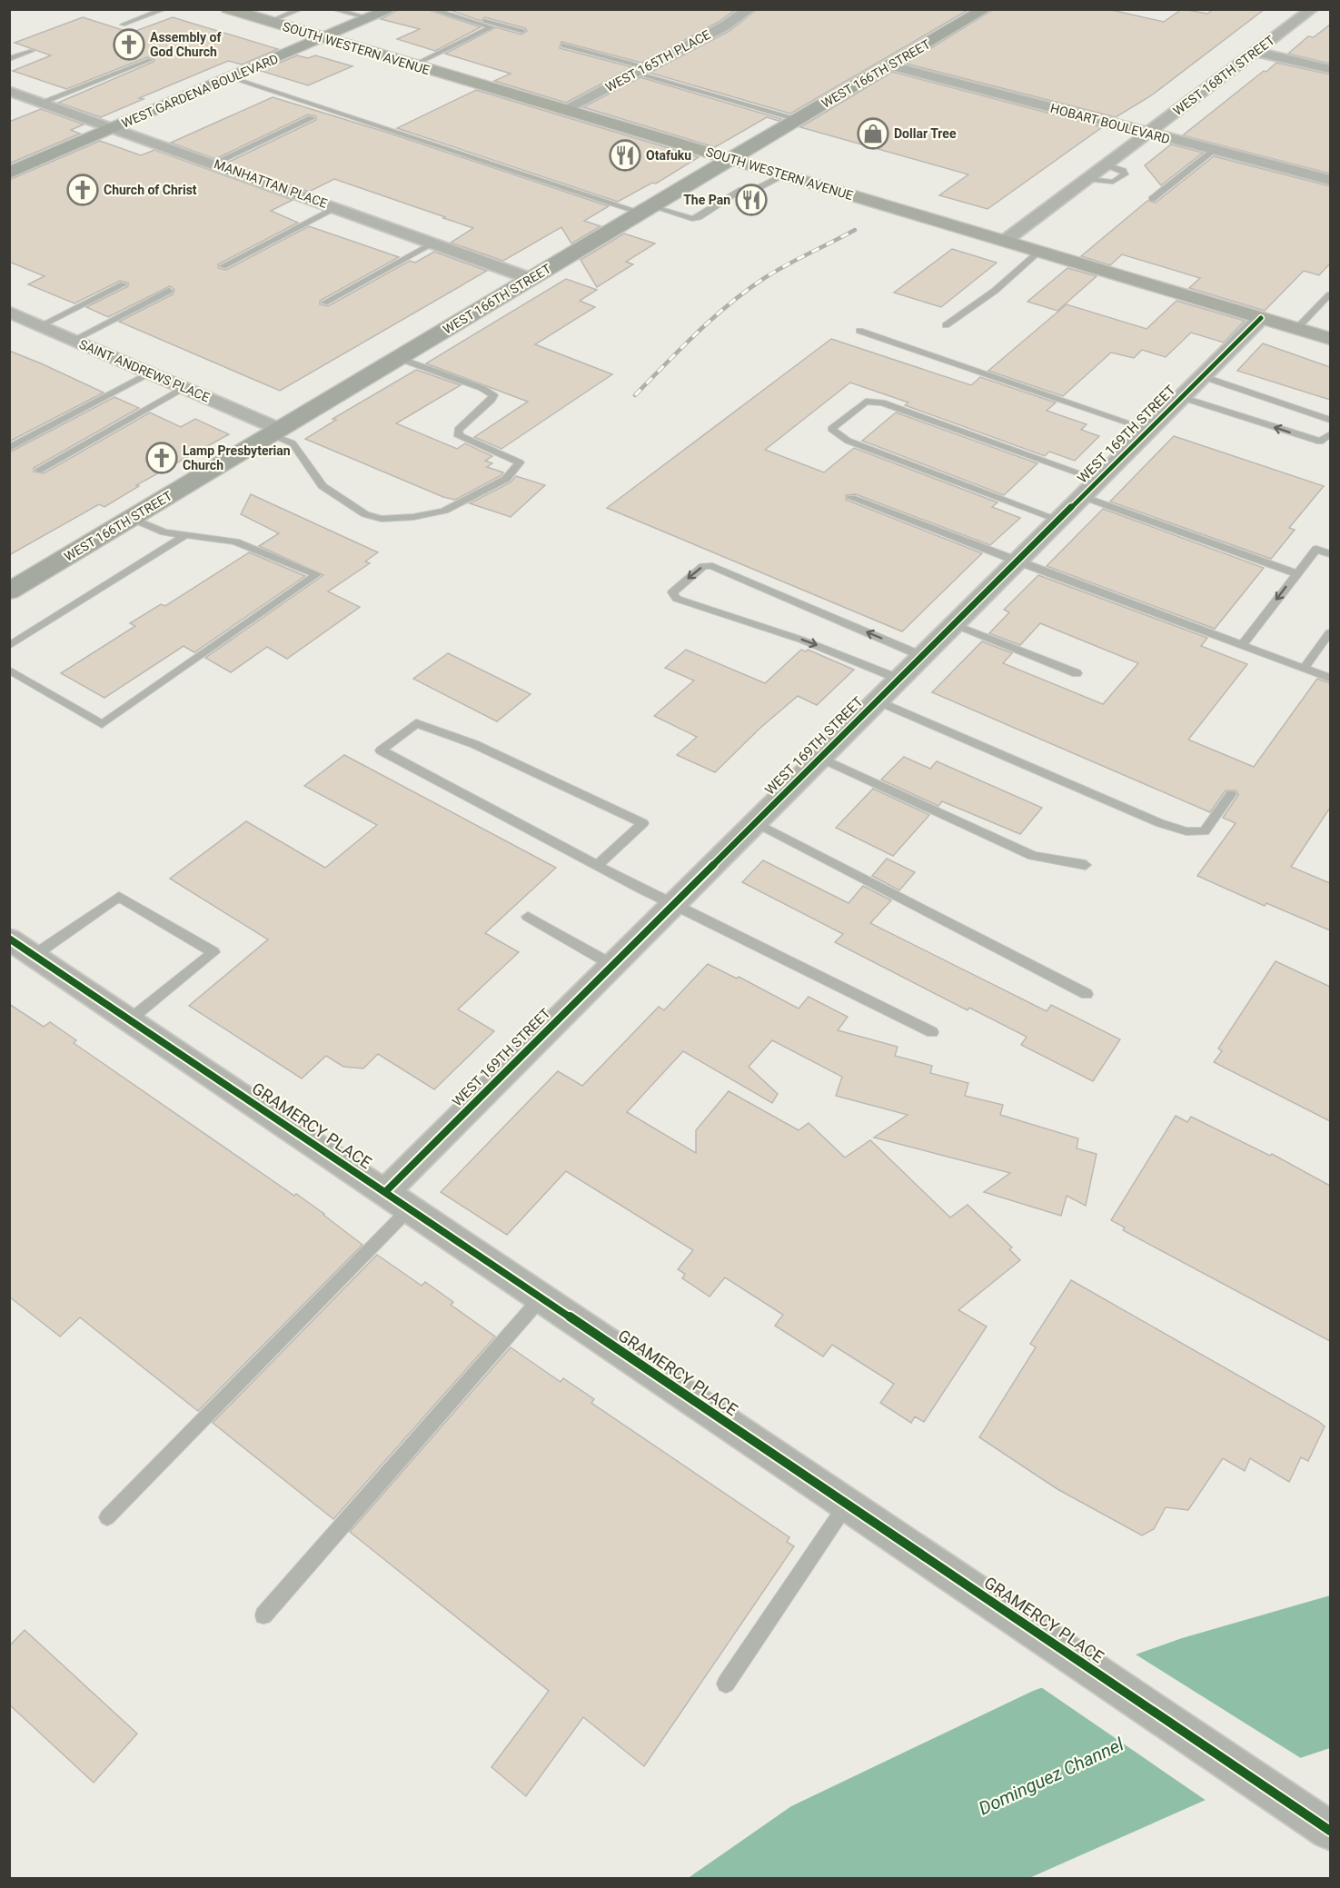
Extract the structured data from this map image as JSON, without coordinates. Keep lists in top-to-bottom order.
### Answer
{
  "streets": {
    "main road": ["SOUTH WESTERN AVENUE"],
    "street": [
      "WEST 165TH PLACE",
      "WEST 166TH STREET",
      "WEST 168TH STREET",
      "WEST GARDENA BOULEVARD",
      "HOBART BOULEVARD",
      "MANHATTAN PLACE",
      "SAINT ANDREWS PLACE",
      "WEST 169TH STREET",
      "GRAMERCY PLACE"
    ]
  },
  "crossings": [
    ["SOUTH WESTERN AVENUE", "WEST 165TH PLACE"],
    ["SOUTH WESTERN AVENUE", "WEST 166TH STREET"],
    ["SOUTH WESTERN AVENUE", "WEST 168TH STREET"],
    ["SOUTH WESTERN AVENUE", "WEST GARDENA BOULEVARD"],
    ["SOUTH WESTERN AVENUE", "WEST 169TH STREET"],
    ["WEST 166TH STREET", "HOBART BOULEVARD"],
    ["WEST 166TH STREET", "MANHATTAN PLACE"],
    ["WEST 166TH STREET", "SAINT ANDREWS PLACE"],
    ["WEST 168TH STREET", "HOBART BOULEVARD"],
    ["WEST GARDENA BOULEVARD", "MANHATTAN PLACE"],
    ["WEST 169TH STREET", "GRAMERCY PLACE"]
  ],
  "water": ["Dominguez Channel"],
  "places": {
    "church": ["Assembly of God Church", "Church of Christ", "Lamp Presbyterian Church"],
    "shop": ["Dollar Tree"],
    "restaurant": ["Otafuku", "The Pan"]
  }
}
